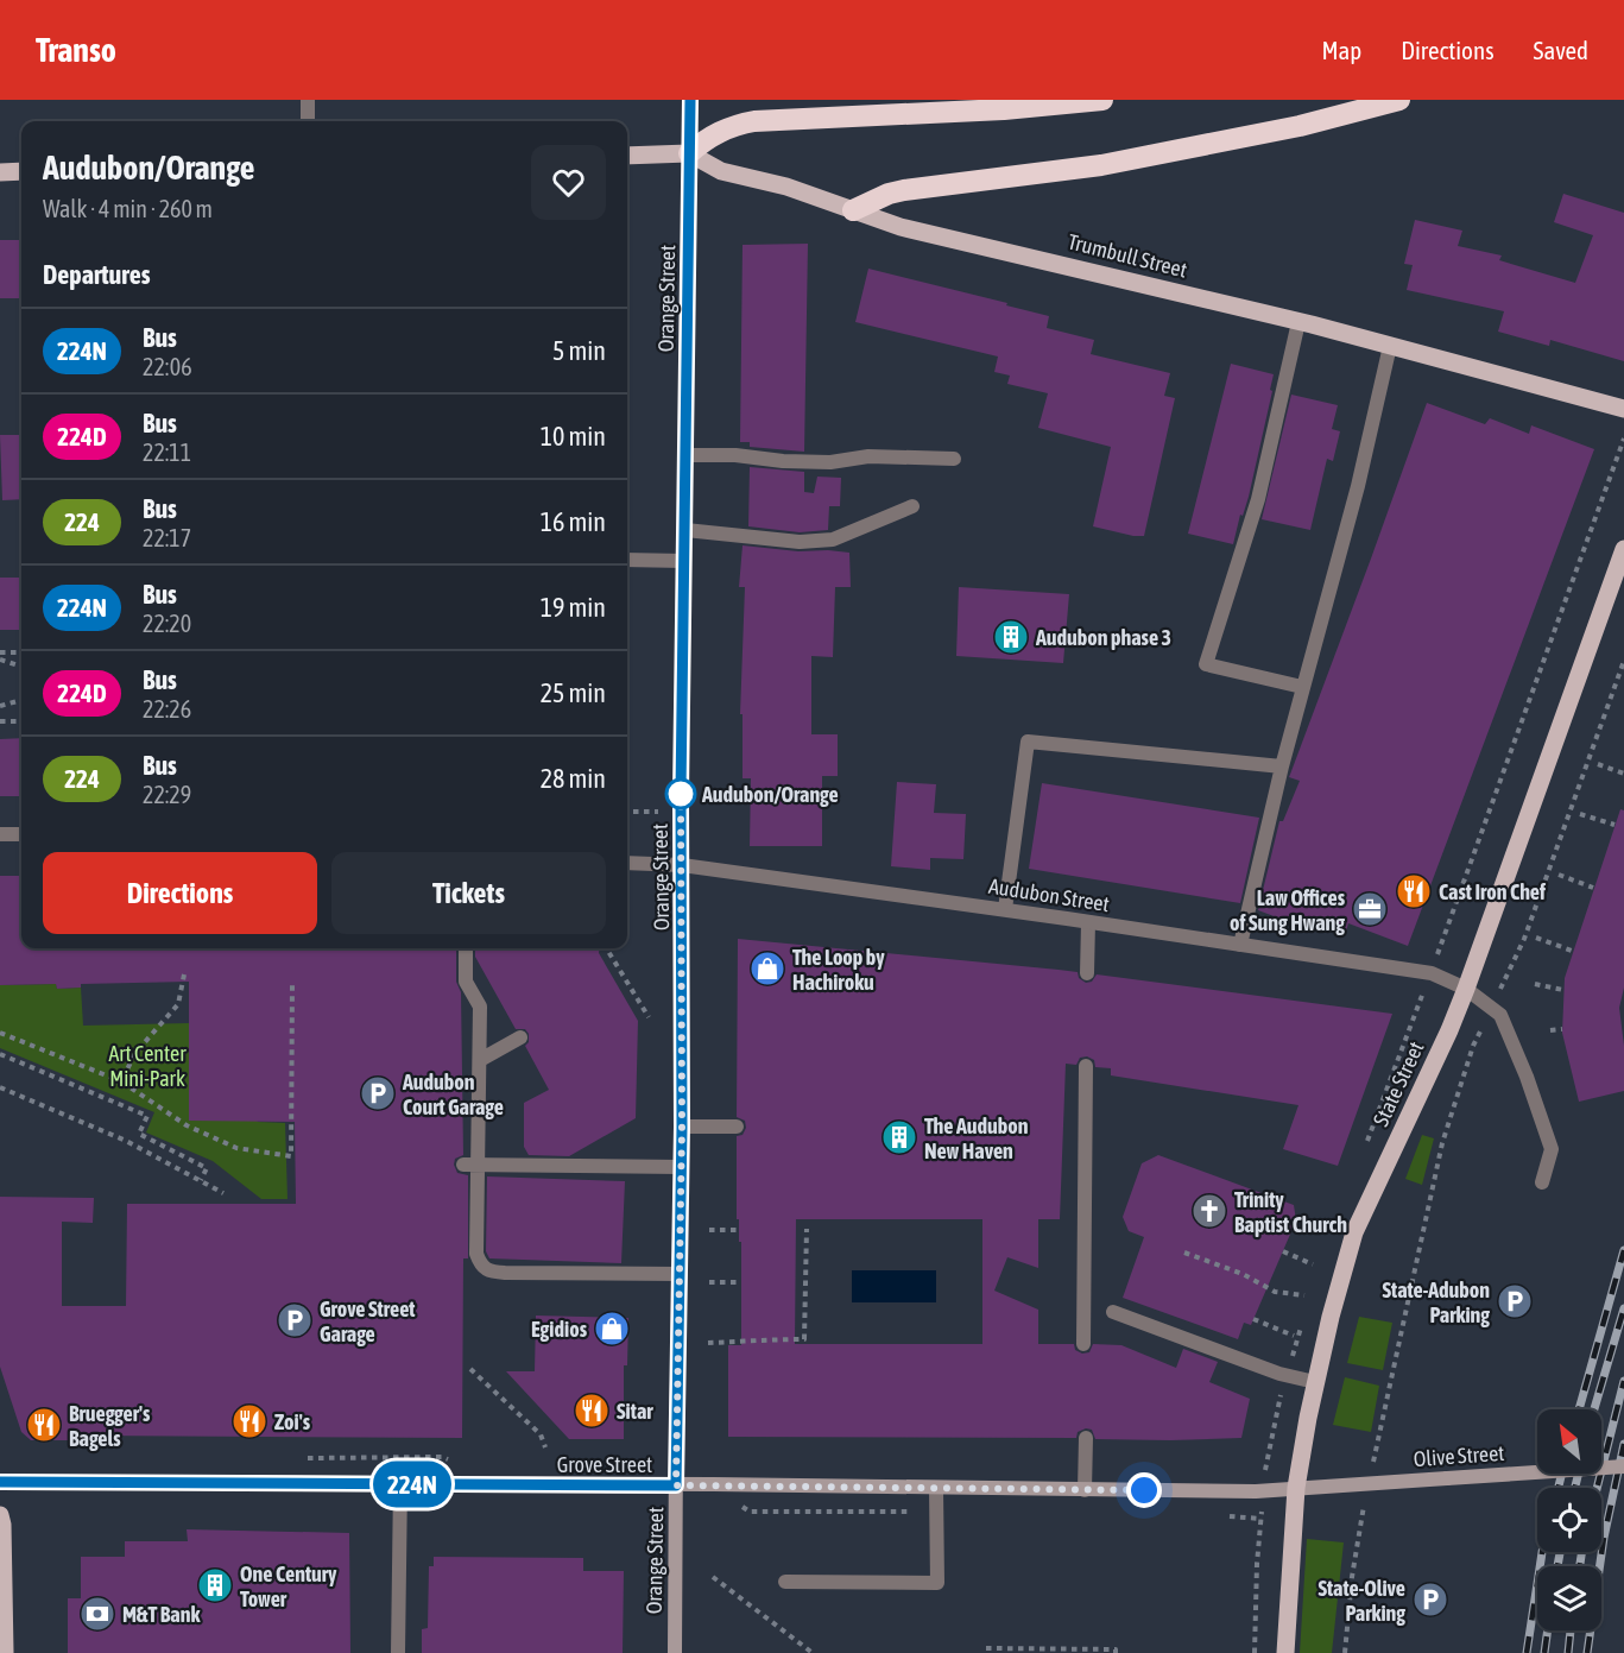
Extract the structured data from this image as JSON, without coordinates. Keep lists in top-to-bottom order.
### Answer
{
  "streets": {
    "main road": ["Trumbull Street", "State Street"],
    "street": [
      "Orange Street",
      "Audubon Street",
      "Olive Street",
      "Grove Street"
    ]
  },
  "crossings": [
    ["Trumbull Street", "Orange Street"],
    ["Orange Street", "Audubon Street"],
    ["Orange Street", "Grove Street"],
    ["Audubon Street", "State Street"],
    ["State Street", "Olive Street"],
    ["State Street", "Grove Street"],
    ["Olive Street", "Grove Street"]
  ],
  "parks": ["Art Center Mini-Park"],
  "places": {
    "building": ["Audubon phase 3", "The Audubon New Haven", "One Century Tower"],
    "other": ["Audubon/Orange"],
    "restaurant": [
      "Cast Iron Chef",
      "Sitar",
      "Zoi's",
      "Bruegger's Bagels"
    ],
    "office": ["Law Offices of Sung Hwang"],
    "shop": ["The Loop by Hachiroku", "Egidios"],
    "parking": [
      "Audubon Court Garage",
      "State-Adubon Parking",
      "Grove Street Garage",
      "State-Olive Parking"
    ],
    "church": ["Trinity Baptist Church"],
    "bank": ["M&T Bank"]
  },
  "lines": ["bus line 224N"],
  "north": "top left",
  "page": {
    "header": "Transo",
    "nav": ["Map", "Directions", "Saved"],
    "on_map": "224N",
    "heading": [
      ["Audubon/Orange", "Walk · 4 min · 260 m"],
      "Departures"
    ],
    "list": [
      {
        "mark": "224N",
        "name": "Bus",
        "note": "22:06",
        "value": "5 min"
      },
      {
        "mark": "224D",
        "name": "Bus",
        "note": "22:11",
        "value": "10 min"
      },
      {
        "mark": "224",
        "name": "Bus",
        "note": "22:17",
        "value": "16 min"
      },
      {
        "mark": "224N",
        "name": "Bus",
        "note": "22:20",
        "value": "19 min"
      },
      {
        "mark": "224D",
        "name": "Bus",
        "note": "22:26",
        "value": "25 min"
      },
      {
        "mark": "224",
        "name": "Bus",
        "note": "22:29",
        "value": "28 min"
      }
    ],
    "buttons": ["Directions", "Tickets"]
  }
}
